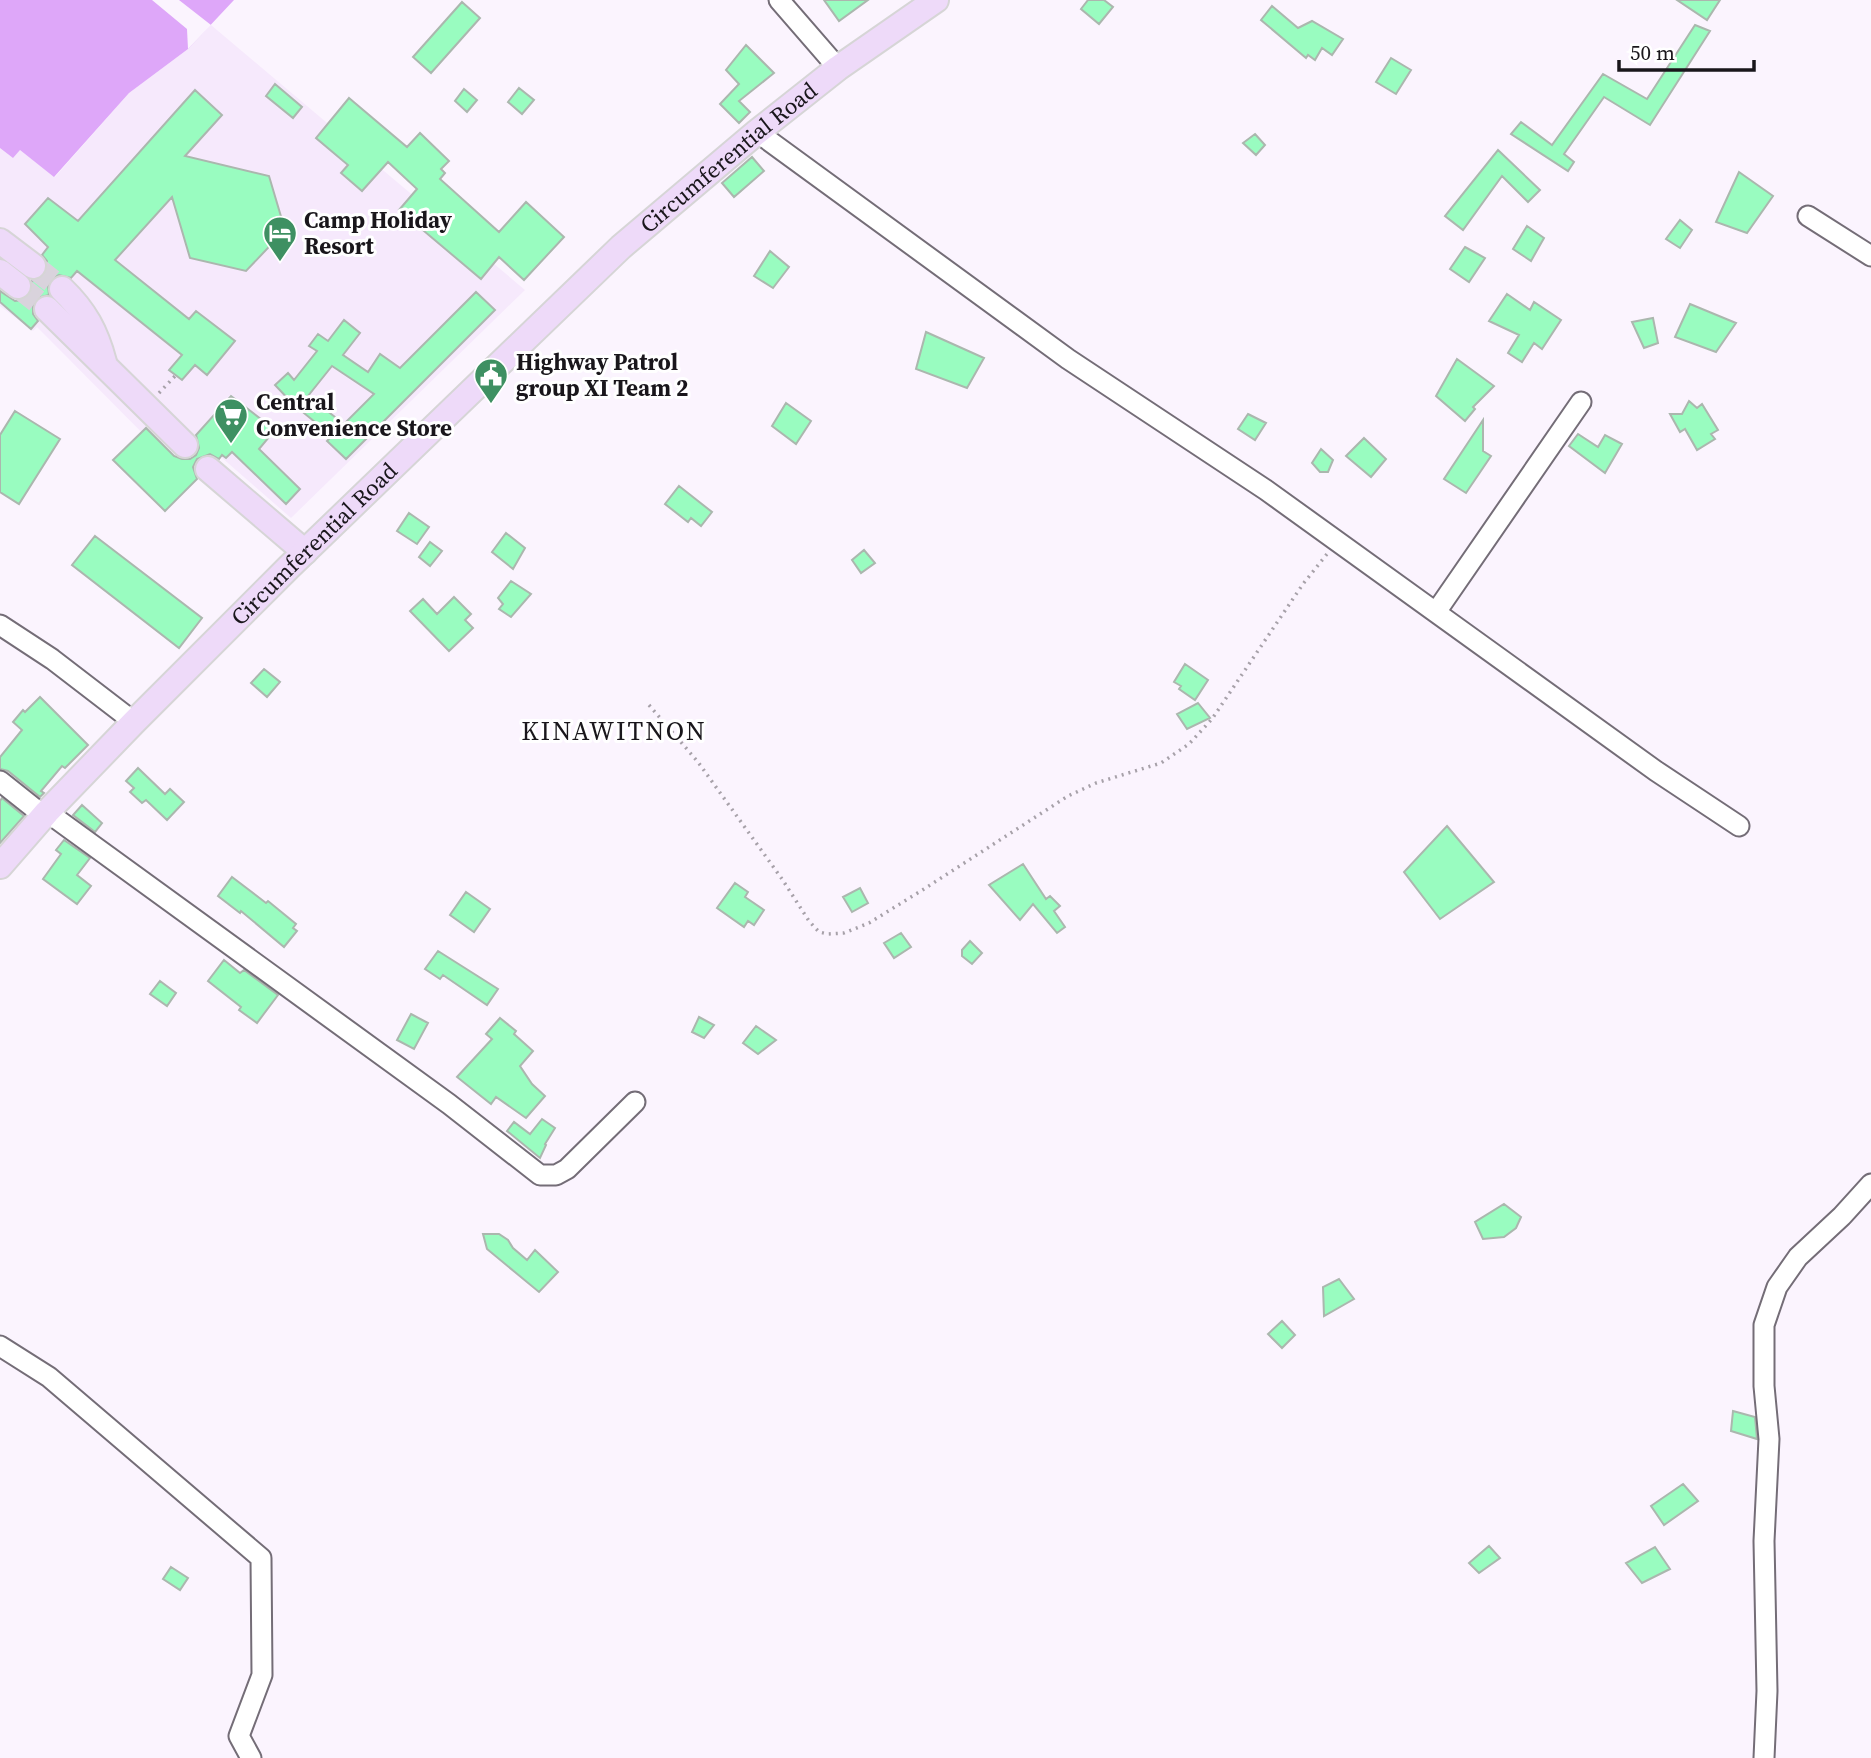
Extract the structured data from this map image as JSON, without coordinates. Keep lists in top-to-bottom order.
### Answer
{
  "streets": {
    "main road": ["Circumferential Road"]
  },
  "districts": ["KINAWITNON"],
  "places": {
    "hotel": ["Camp Holiday Resort"],
    "public building": ["Highway Patrol group XI Team 2"],
    "supermarket": ["Central Convenience Store"]
  },
  "scale_bar": "50 m"
}
